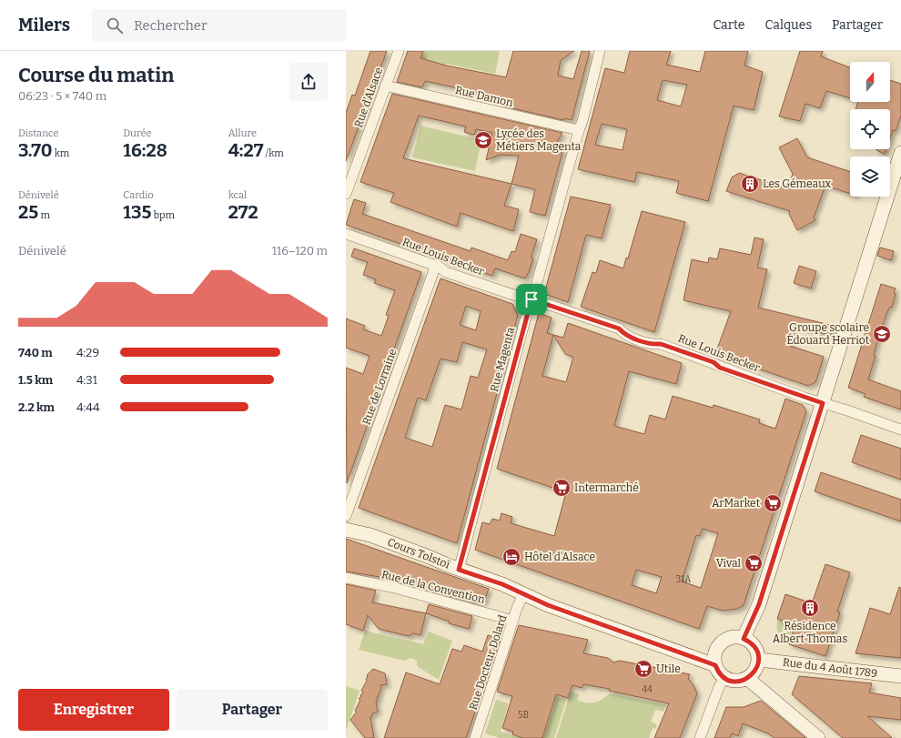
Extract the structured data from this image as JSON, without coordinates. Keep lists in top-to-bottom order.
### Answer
{
  "streets": {
    "main road": ["Cours Tolstoï", "Rue du 4 Août 1789"],
    "street": [
      "Rue Damon",
      "Rue d'Alsace",
      "Rue Louis Becker",
      "Rue Magenta",
      "Rue de Lorraine",
      "Rue de la Convention",
      "Rue Docteur Dolard"
    ]
  },
  "crossings": [
    ["Rue Damon", "Rue d'Alsace"],
    ["Rue Damon", "Rue Magenta"],
    ["Rue Louis Becker", "Rue Magenta"],
    ["Rue Louis Becker", "Rue de Lorraine"],
    ["Rue Magenta", "Cours Tolstoï"],
    ["Cours Tolstoï", "Rue Docteur Dolard"],
    ["Cours Tolstoï", "Rue du 4 Août 1789"],
    ["Rue de la Convention", "Rue Docteur Dolard"]
  ],
  "places": {
    "school or university": ["Lycée des Métiers Magenta", "Groupe scolaire Édouard Herriot"],
    "building": ["Les Gémeaux", "Résidence Albert Thomas"],
    "supermarket": [
      "Intermarché",
      "ArMarket",
      "Vival",
      "Utile"
    ],
    "hotel": ["Hôtel d'Alsace"]
  },
  "house_numbers": ["31A", "44", "5B"],
  "north": "top",
  "page": {
    "header": "Milers",
    "search": "Rechercher",
    "nav": ["Carte", "Calques", "Partager"],
    "heading": ["Course du matin", "06:23 · 5 × 740 m"],
    "stats": [
      ["Distance", "3.70 km"],
      ["Durée", "16:28"],
      ["Allure", "4:27 /km"],
      ["Dénivelé", "25 m"],
      ["Cardio", "135 bpm"],
      ["kcal", "272"]
    ],
    "chart": ["Dénivelé", "116–120 m"],
    "list": [
      {
        "name": "740 m",
        "note": "4:29"
      },
      {
        "name": "1.5 km",
        "note": "4:31"
      },
      {
        "name": "2.2 km",
        "note": "4:44"
      }
    ],
    "buttons": ["Enregistrer", "Partager"]
  }
}
